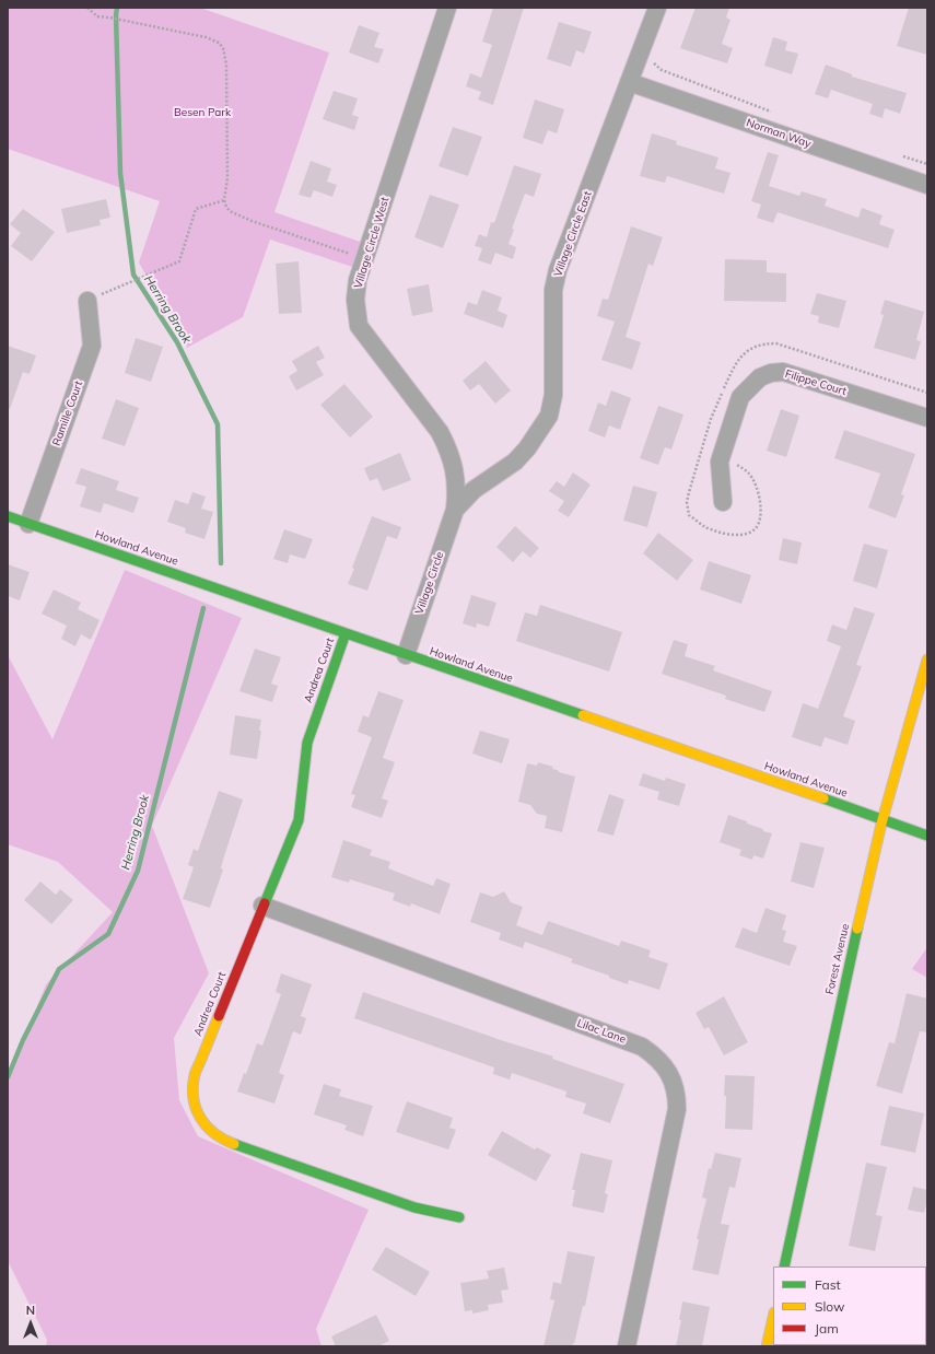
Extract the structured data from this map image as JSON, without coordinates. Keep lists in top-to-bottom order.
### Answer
{
  "streets": {
    "street": [
      "Norman Way",
      "Village Circle East",
      "Village Circle West",
      "Filippe Court",
      "Ramille Court",
      "Howland Avenue",
      "Village Circle",
      "Andrea Court",
      "Forest Avenue",
      "Lilac Lane"
    ]
  },
  "crossings": [
    ["Norman Way", "Village Circle East"],
    ["Village Circle East", "Village Circle West"],
    ["Village Circle East", "Village Circle"],
    ["Village Circle West", "Village Circle"],
    ["Ramille Court", "Howland Avenue"],
    ["Howland Avenue", "Village Circle"],
    ["Howland Avenue", "Andrea Court"],
    ["Howland Avenue", "Forest Avenue"],
    ["Andrea Court", "Lilac Lane"]
  ],
  "water": ["Herring Brook"],
  "parks": ["Besen Park"],
  "legend": ["Fast", "Slow", "Jam"],
  "north": "top"
}
